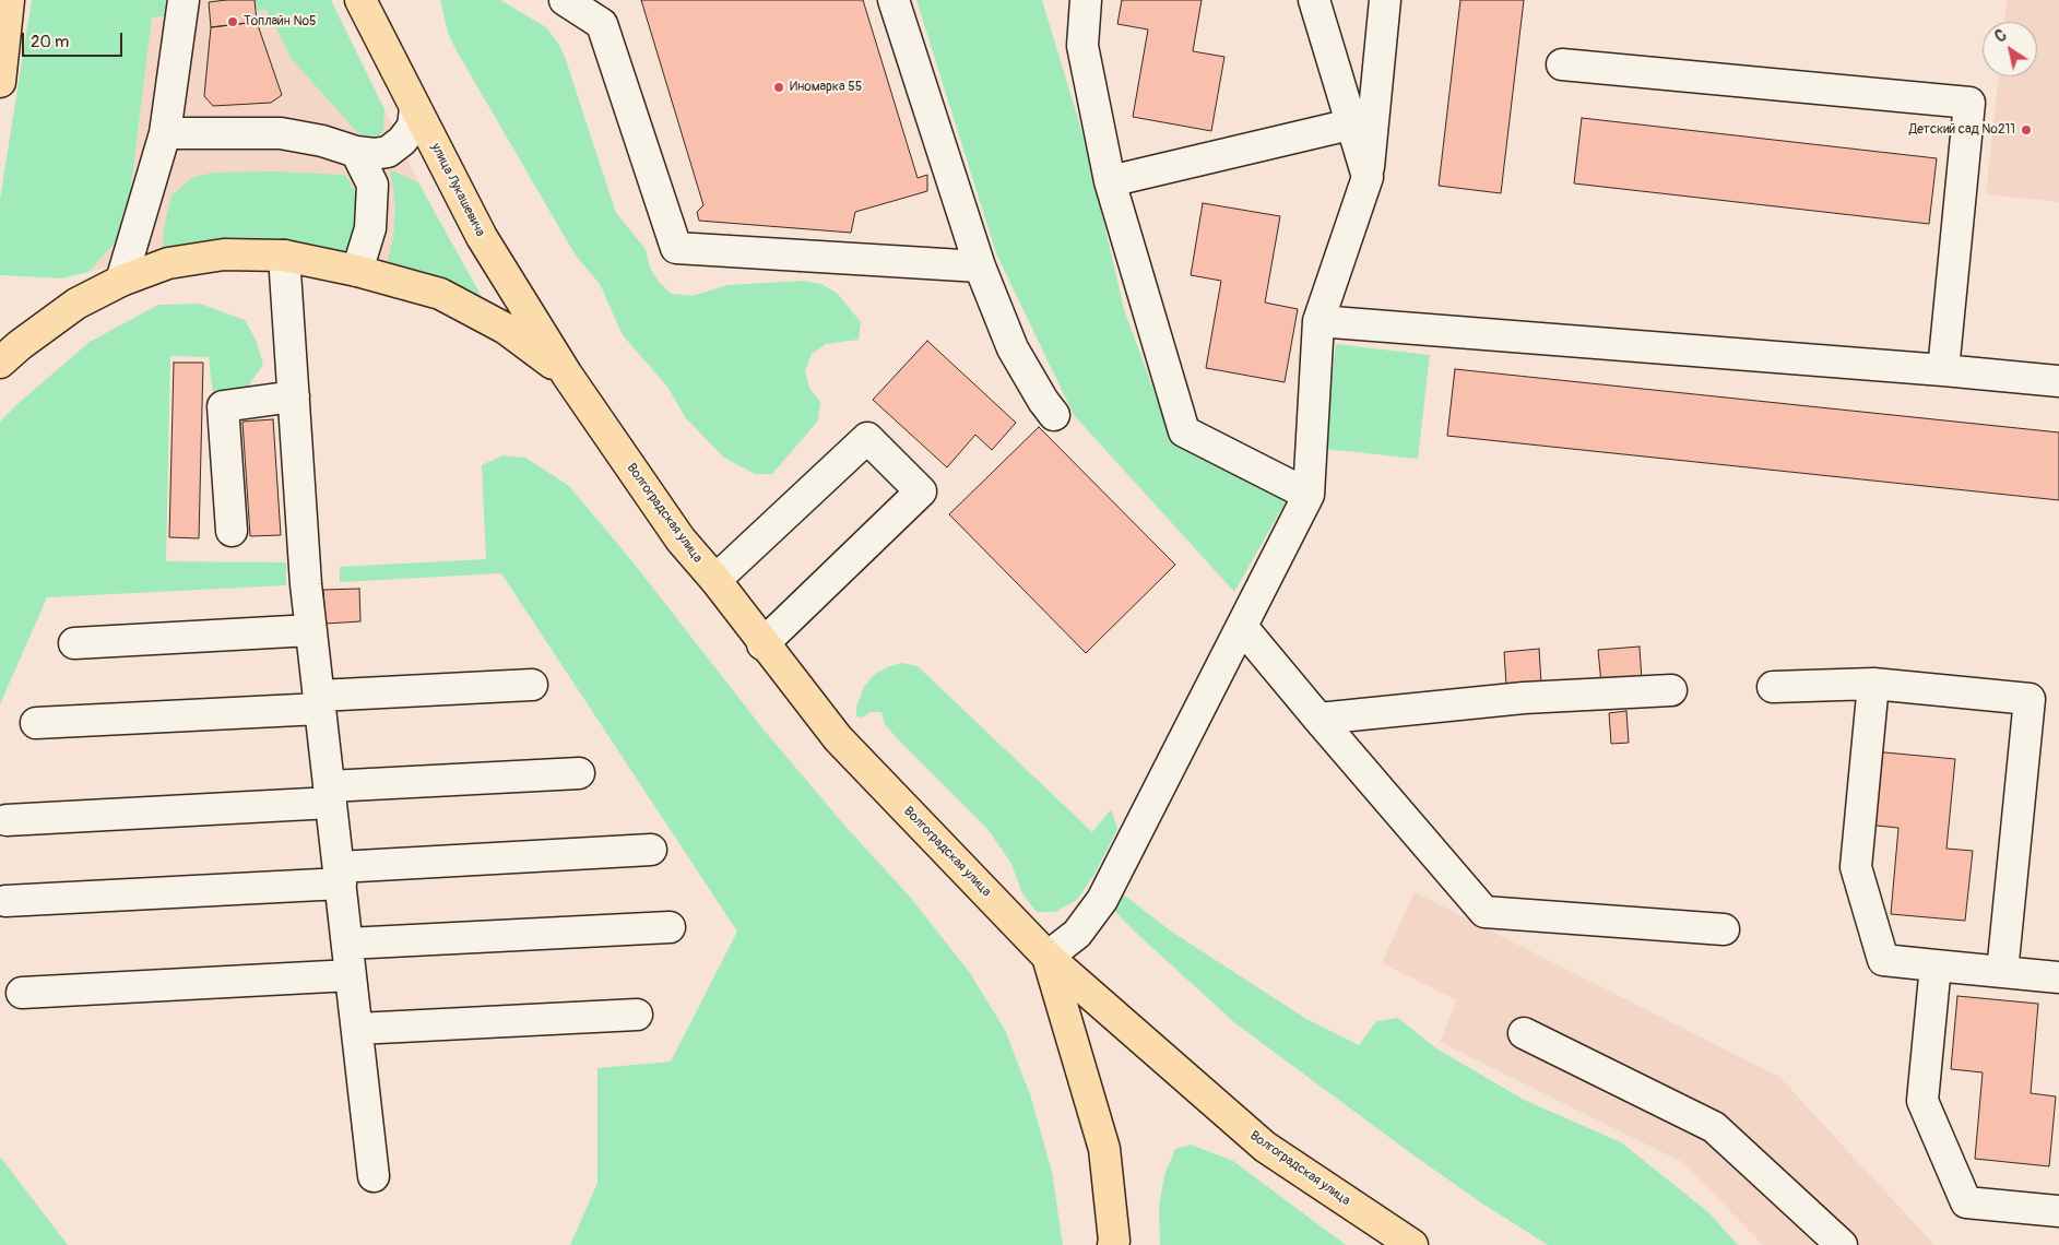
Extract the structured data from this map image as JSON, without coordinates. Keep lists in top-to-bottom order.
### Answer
{
  "streets": {
    "main road": ["улица Лукашевича", "Волгоградская улица"]
  },
  "crossings": [
    ["улица Лукашевича", "Волгоградская улица"]
  ],
  "places": ["Топлайн №5", "Иномарка 55", "Детский сад №211"],
  "scale_bar": "20 m",
  "north": "top left"
}
